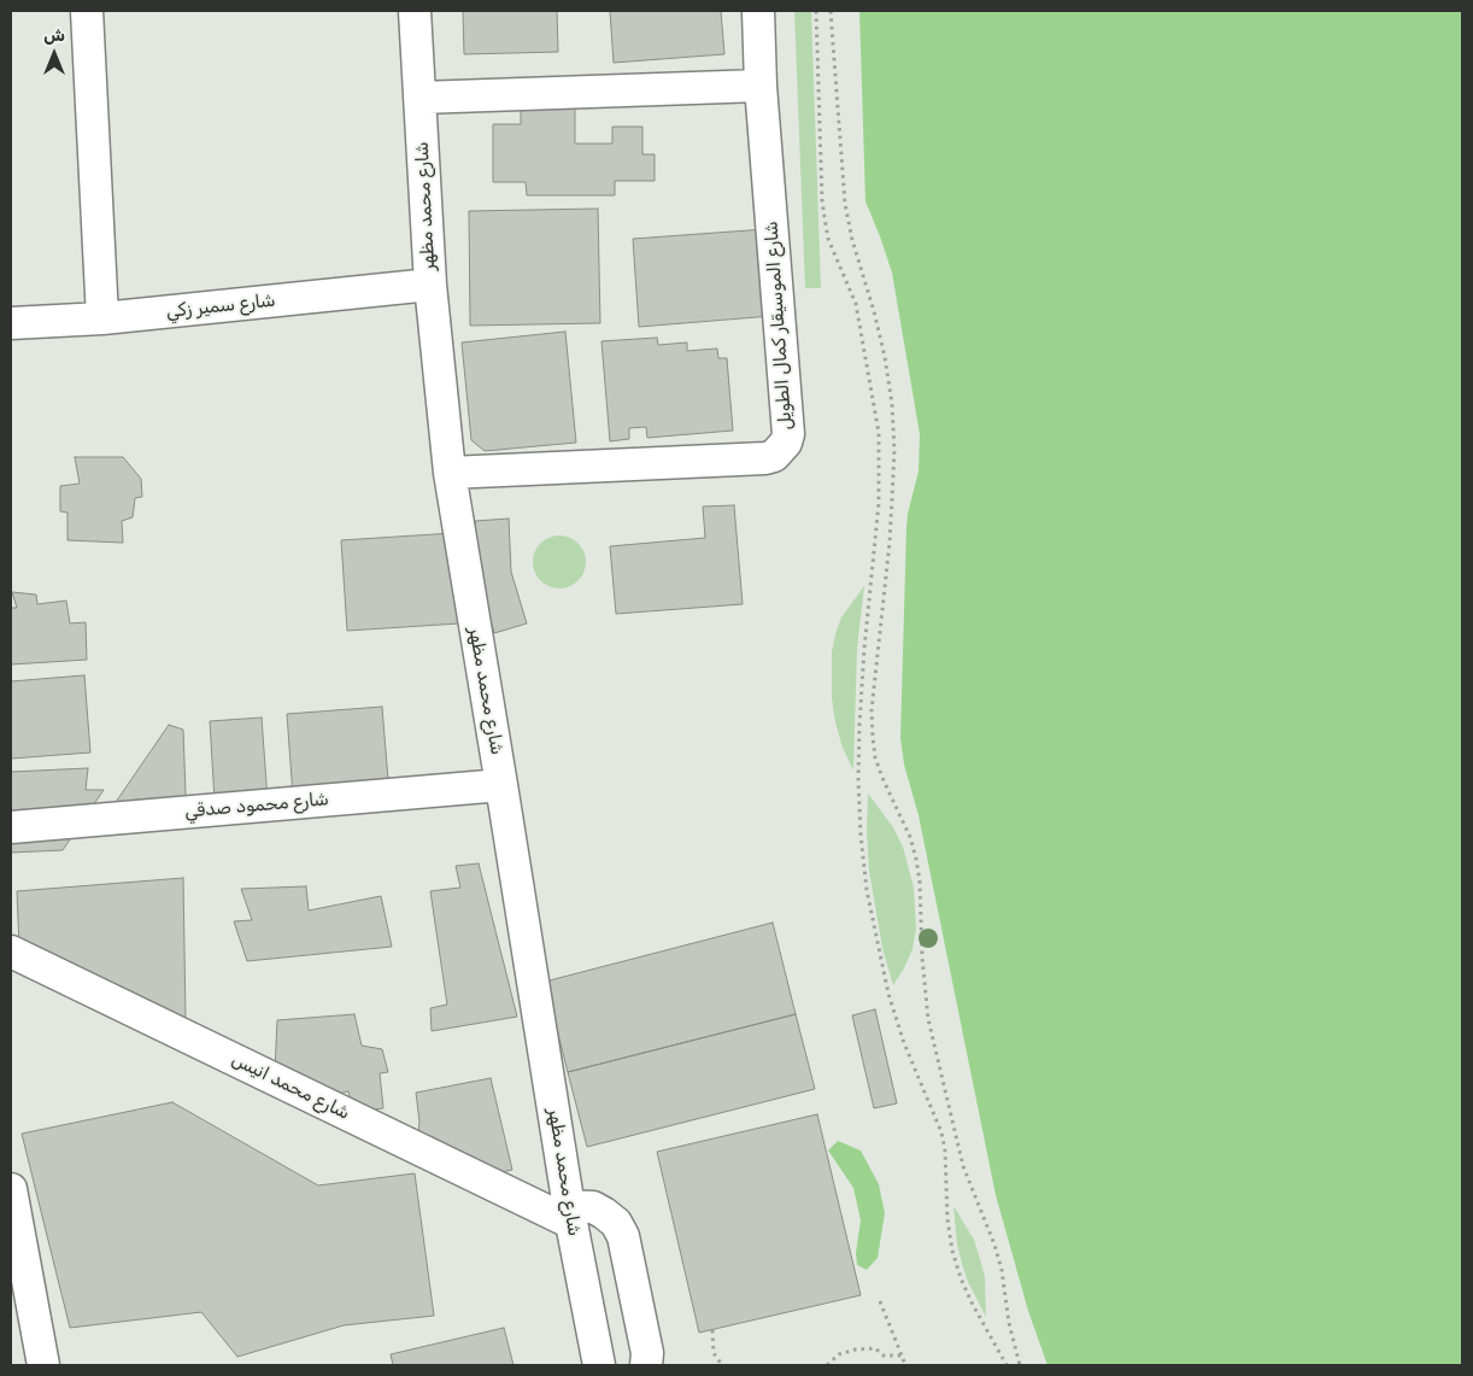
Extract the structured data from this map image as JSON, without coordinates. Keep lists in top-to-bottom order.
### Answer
{
  "streets": {
    "street": [
      "شارع محمد مظهر",
      "شارع سمير زكي",
      "شارع الموسيقار كمال الطويل",
      "شارع محمود صدقي",
      "شارع محمد انيس"
    ]
  },
  "crossings": [
    ["شارع محمد مظهر", "شارع سمير زكي"],
    ["شارع محمد مظهر", "شارع الموسيقار كمال الطويل"],
    ["شارع محمد مظهر", "شارع محمود صدقي"],
    ["شارع محمد مظهر", "شارع محمد انيس"]
  ],
  "north": "top"
}
